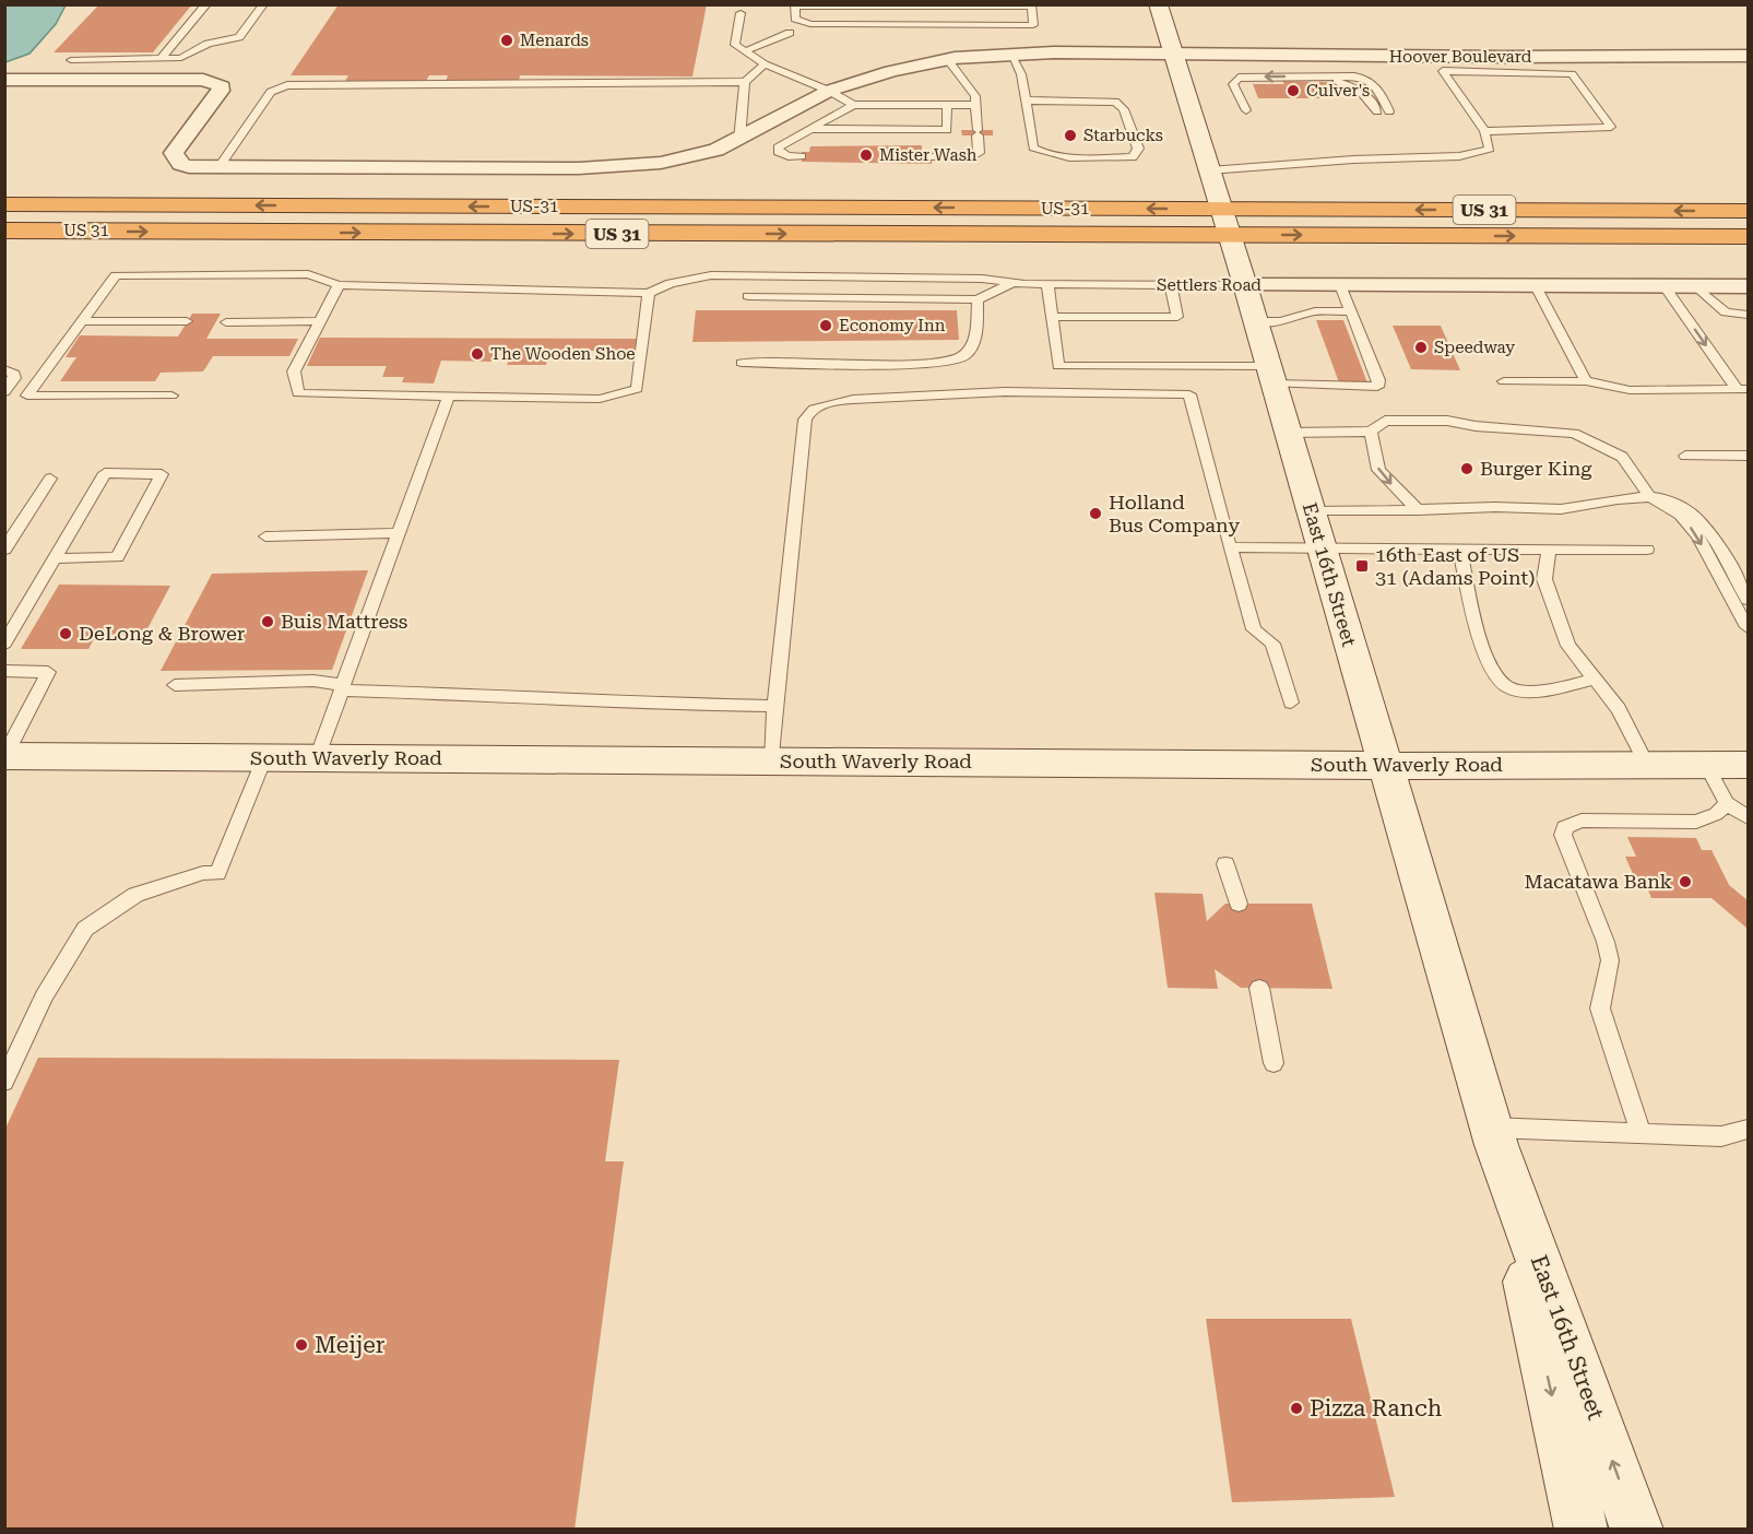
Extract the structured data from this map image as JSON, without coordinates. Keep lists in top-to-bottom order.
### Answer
{
  "streets": {
    "highway": ["US-31", "US 31"],
    "main road": ["East 16th Street", "South Waverly Road"],
    "street": ["Hoover Boulevard", "Settlers Road"]
  },
  "crossings": [
    ["Hoover Boulevard", "East 16th Street"],
    ["US-31", "US 31"],
    ["US-31", "East 16th Street"],
    ["US 31", "East 16th Street"],
    ["Settlers Road", "East 16th Street"],
    ["East 16th Street", "South Waverly Road"]
  ],
  "one_way": ["US-31", "US 31"],
  "places": {
    "other": [
      "Menards",
      "Culver's",
      "Starbucks",
      "Mister Wash",
      "Economy Inn",
      "Speedway",
      "The Wooden Shoe",
      "Burger King",
      "Holland Bus Company",
      "Buis Mattress",
      "DeLong & Brower",
      "Macatawa Bank",
      "Meijer",
      "Pizza Ranch"
    ],
    "transit": ["16th East of US 31 (Adams Point)"]
  }
}
